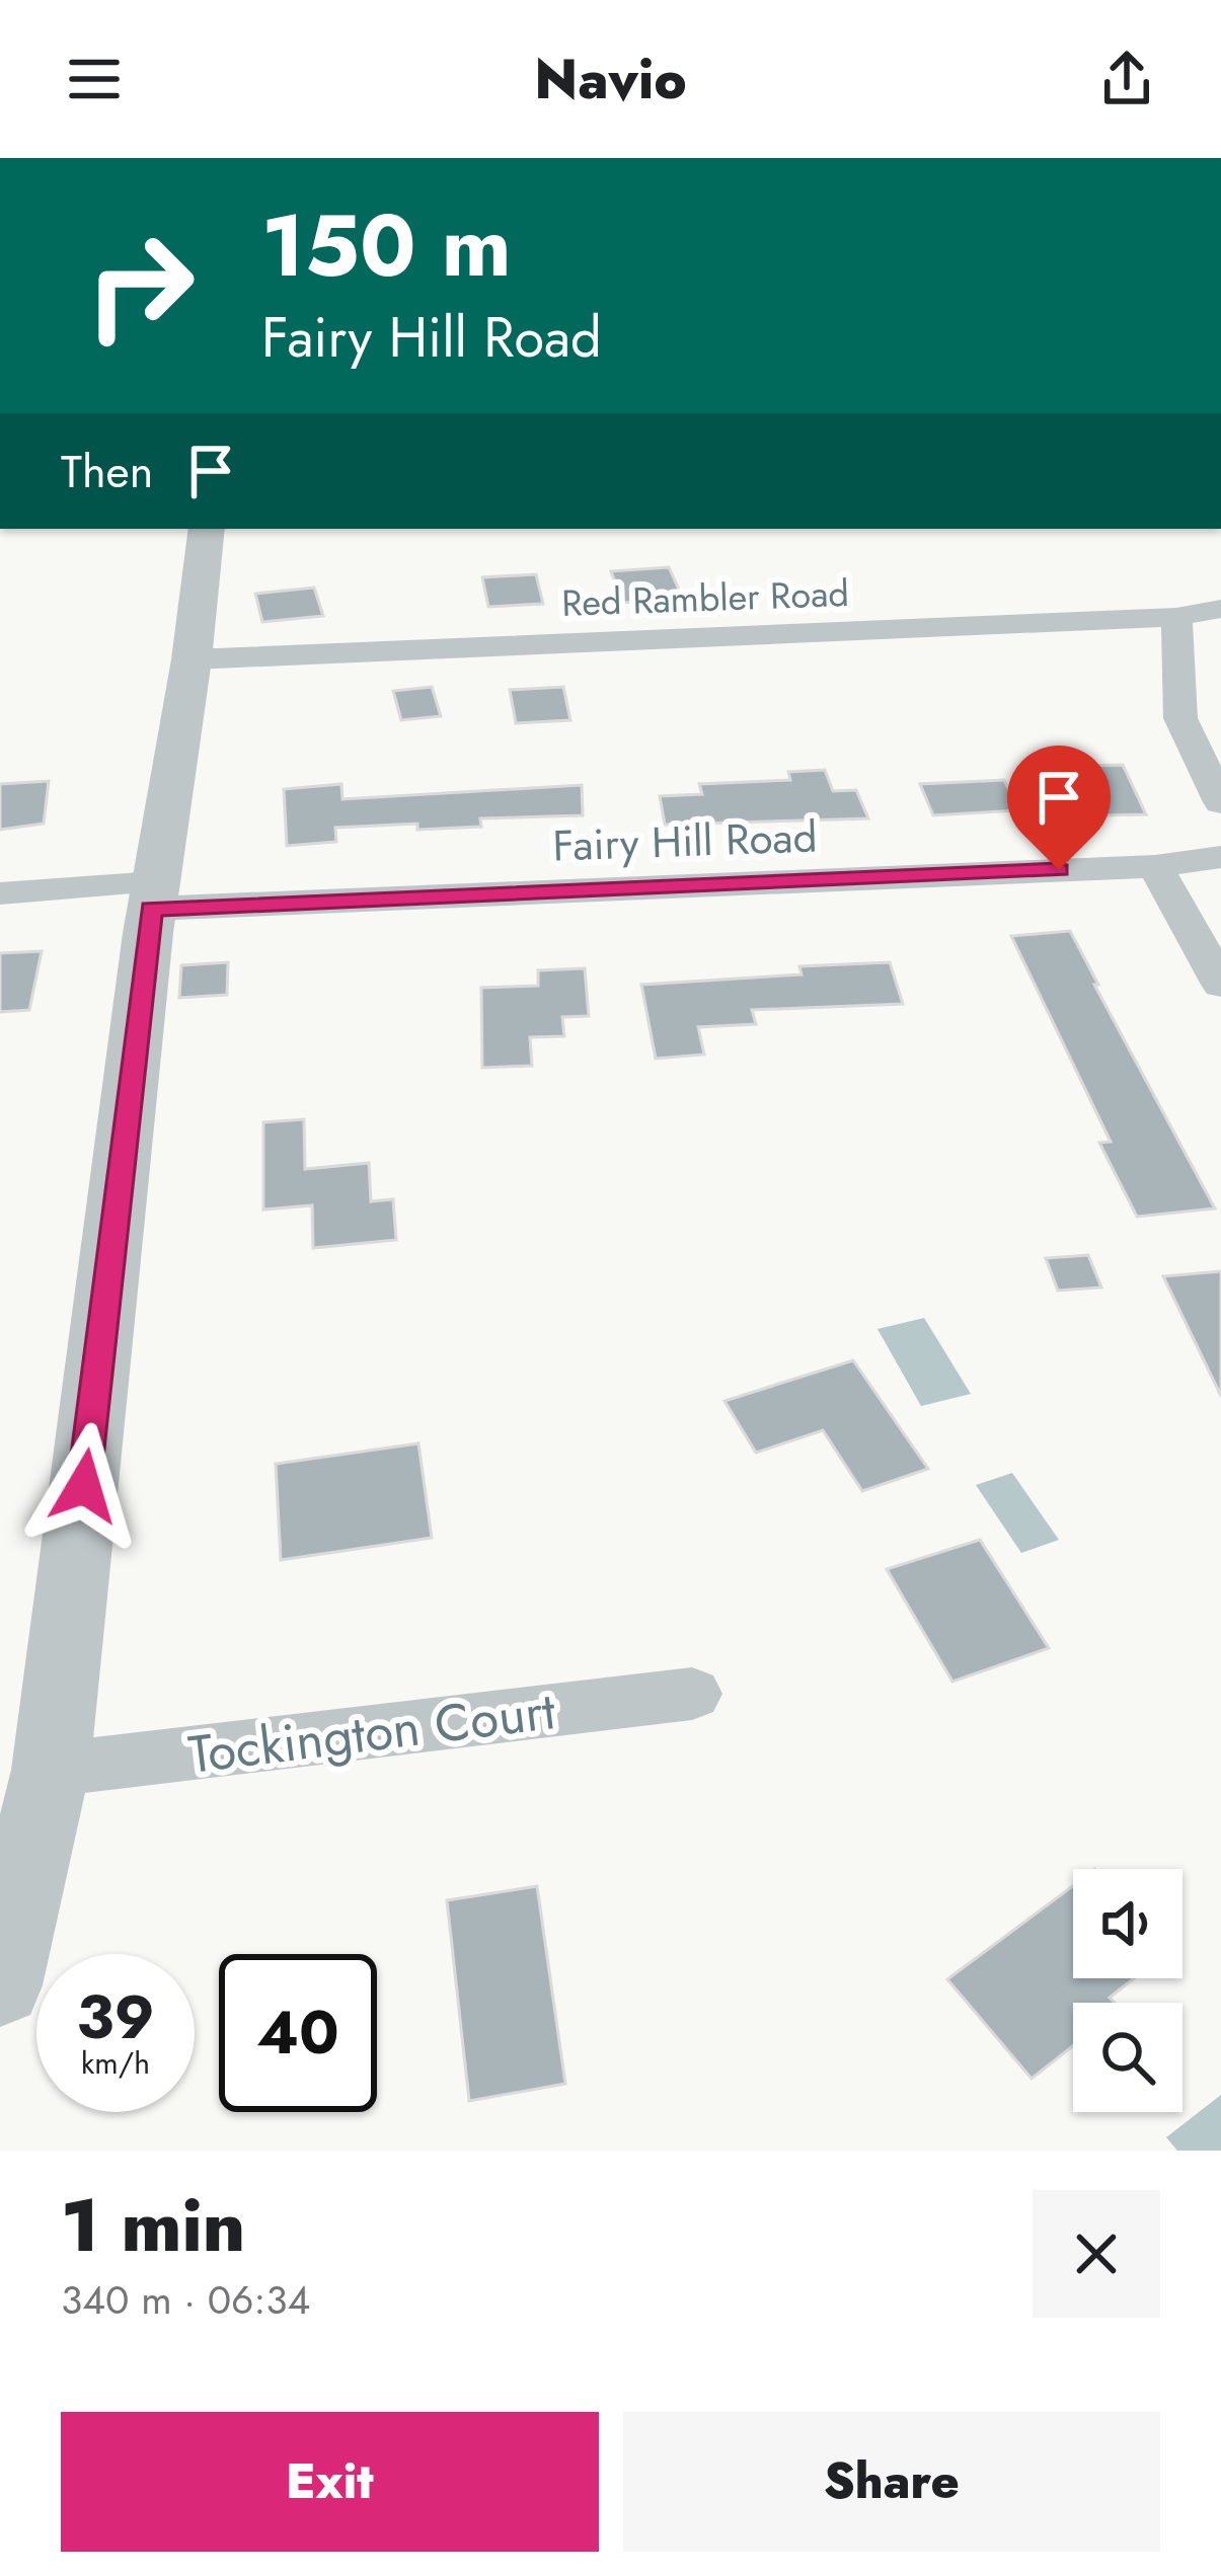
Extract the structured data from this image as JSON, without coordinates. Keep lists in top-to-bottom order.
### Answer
{
  "streets": {
    "street": ["Red Rambler Road", "Fairy Hill Road", "Tockington Court"]
  },
  "page": {
    "header": "Navio",
    "turn": ["150 m", "Fairy Hill Road"],
    "then": "Then",
    "speed": "39 km/h",
    "limit": "40",
    "heading": ["1 min", "340 m · 06:34"],
    "buttons": ["Exit", "Share"]
  }
}
